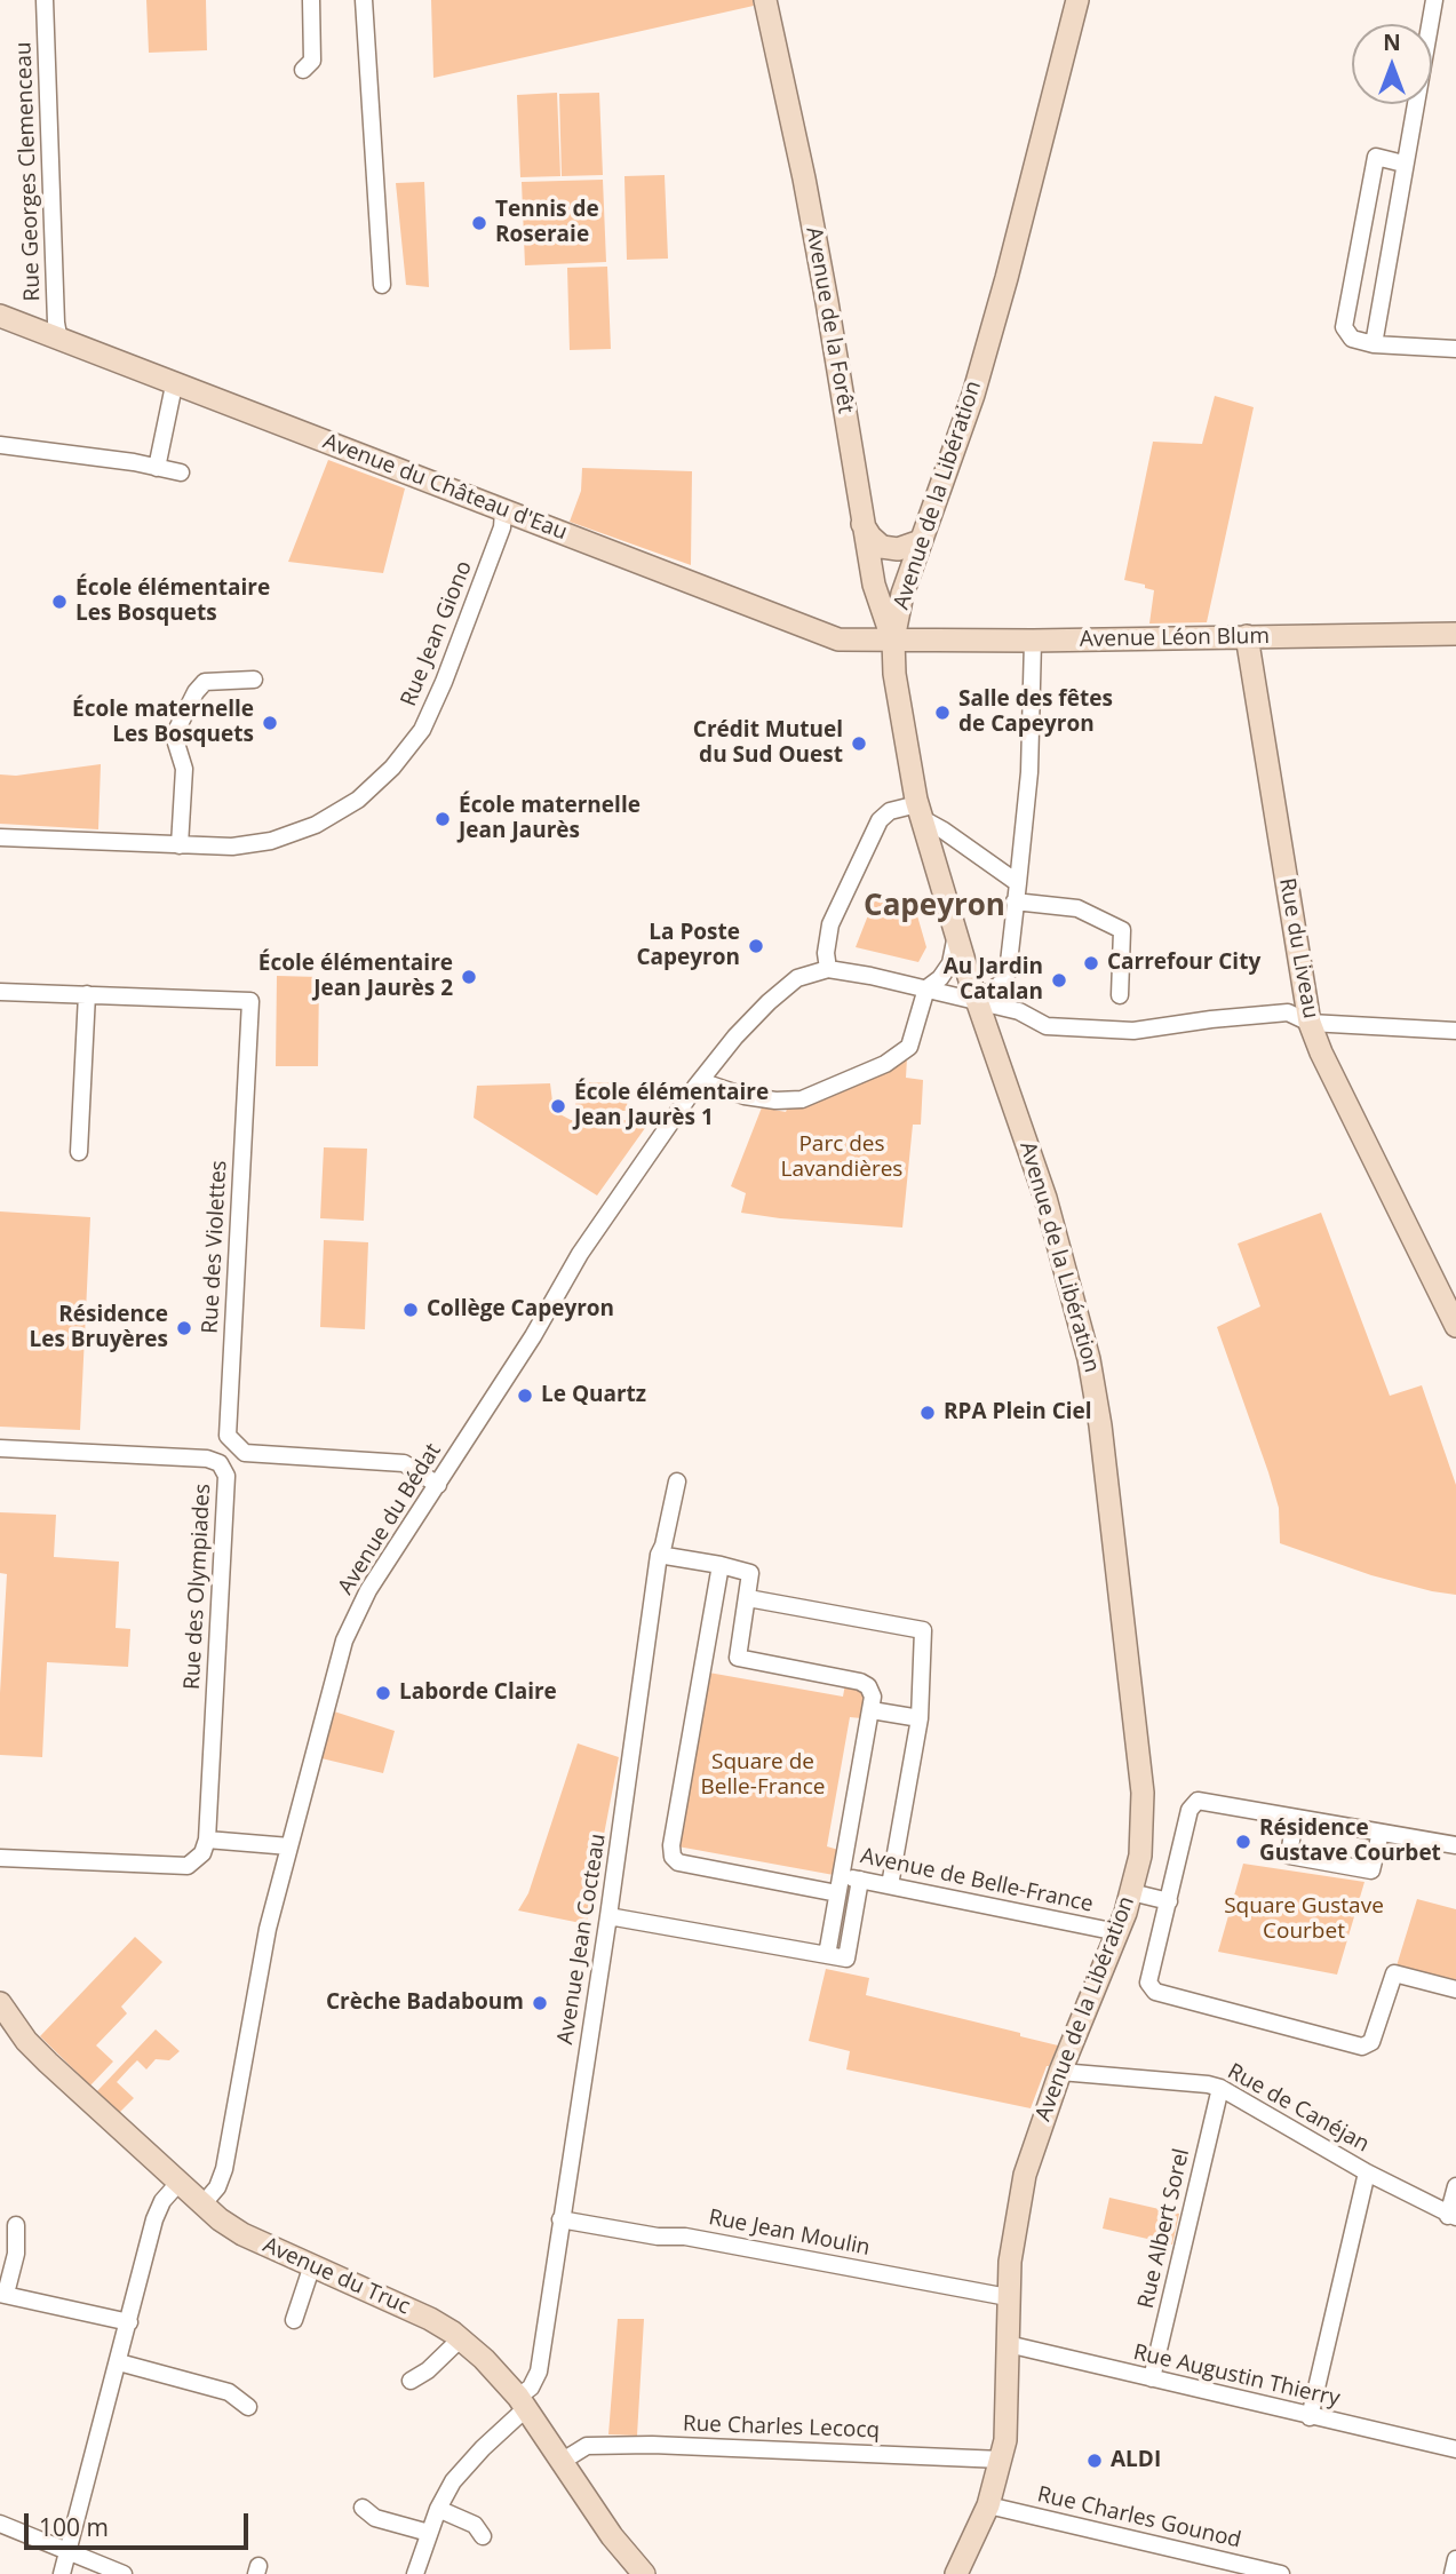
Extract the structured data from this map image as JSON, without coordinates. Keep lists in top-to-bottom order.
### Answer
{
  "streets": {
    "street": [
      "Rue Georges Clemenceau",
      "Avenue de la Forêt",
      "Avenue du Château d'Eau",
      "Avenue de la Libération",
      "Rue Jean Giono",
      "Avenue Léon Blum",
      "Rue du Liveau",
      "Rue des Violettes",
      "Avenue du Bédat",
      "Rue des Olympiades",
      "Avenue de Belle-France",
      "Avenue Jean Cocteau",
      "Rue de Canéjan",
      "Rue Albert Sorel",
      "Rue Jean Moulin",
      "Avenue du Truc",
      "Rue Augustin Thierry",
      "Rue Charles Lecocq",
      "Rue Charles Gounod"
    ]
  },
  "crossings": [
    ["Rue Georges Clemenceau", "Avenue du Château d'Eau"],
    ["Avenue de la Forêt", "Avenue du Château d'Eau"],
    ["Avenue de la Forêt", "Avenue de la Libération"],
    ["Avenue de la Forêt", "Avenue Léon Blum"],
    ["Avenue du Château d'Eau", "Avenue de la Libération"],
    ["Avenue du Château d'Eau", "Rue Jean Giono"],
    ["Avenue du Château d'Eau", "Avenue Léon Blum"],
    ["Avenue de la Libération", "Avenue Léon Blum"],
    ["Avenue de la Libération", "Avenue de Belle-France"],
    ["Avenue de la Libération", "Rue de Canéjan"],
    ["Avenue de la Libération", "Rue Jean Moulin"],
    ["Avenue de la Libération", "Rue Augustin Thierry"],
    ["Avenue de la Libération", "Rue Charles Lecocq"],
    ["Avenue de la Libération", "Rue Charles Gounod"],
    ["Avenue Léon Blum", "Rue du Liveau"],
    ["Rue des Violettes", "Avenue du Bédat"],
    ["Avenue du Bédat", "Avenue du Truc"],
    ["Avenue Jean Cocteau", "Rue Jean Moulin"],
    ["Avenue Jean Cocteau", "Avenue du Truc"],
    ["Rue de Canéjan", "Rue Albert Sorel"],
    ["Rue Albert Sorel", "Rue Augustin Thierry"],
    ["Avenue du Truc", "Rue Charles Lecocq"]
  ],
  "districts": ["Capeyron"],
  "parks": ["Parc des Lavandières", "Square de Belle-France", "Square Gustave Courbet"],
  "places": [
    "Tennis de Roseraie",
    "École élémentaire Les Bosquets",
    "Salle des fêtes de Capeyron",
    "École maternelle Les Bosquets",
    "Crédit Mutuel du Sud Ouest",
    "École maternelle Jean Jaurès",
    "La Poste Capeyron",
    "Carrefour City",
    "École élémentaire Jean Jaurès 2",
    "Au Jardin Catalan",
    "École élémentaire Jean Jaurès 1",
    "Collège Capeyron",
    "Résidence Les Bruyères",
    "Le Quartz",
    "RPA Plein Ciel",
    "Laborde Claire",
    "Résidence Gustave Courbet",
    "Crèche Badaboum",
    "ALDI"
  ],
  "scale_bar": "100 m",
  "north": "top"
}
